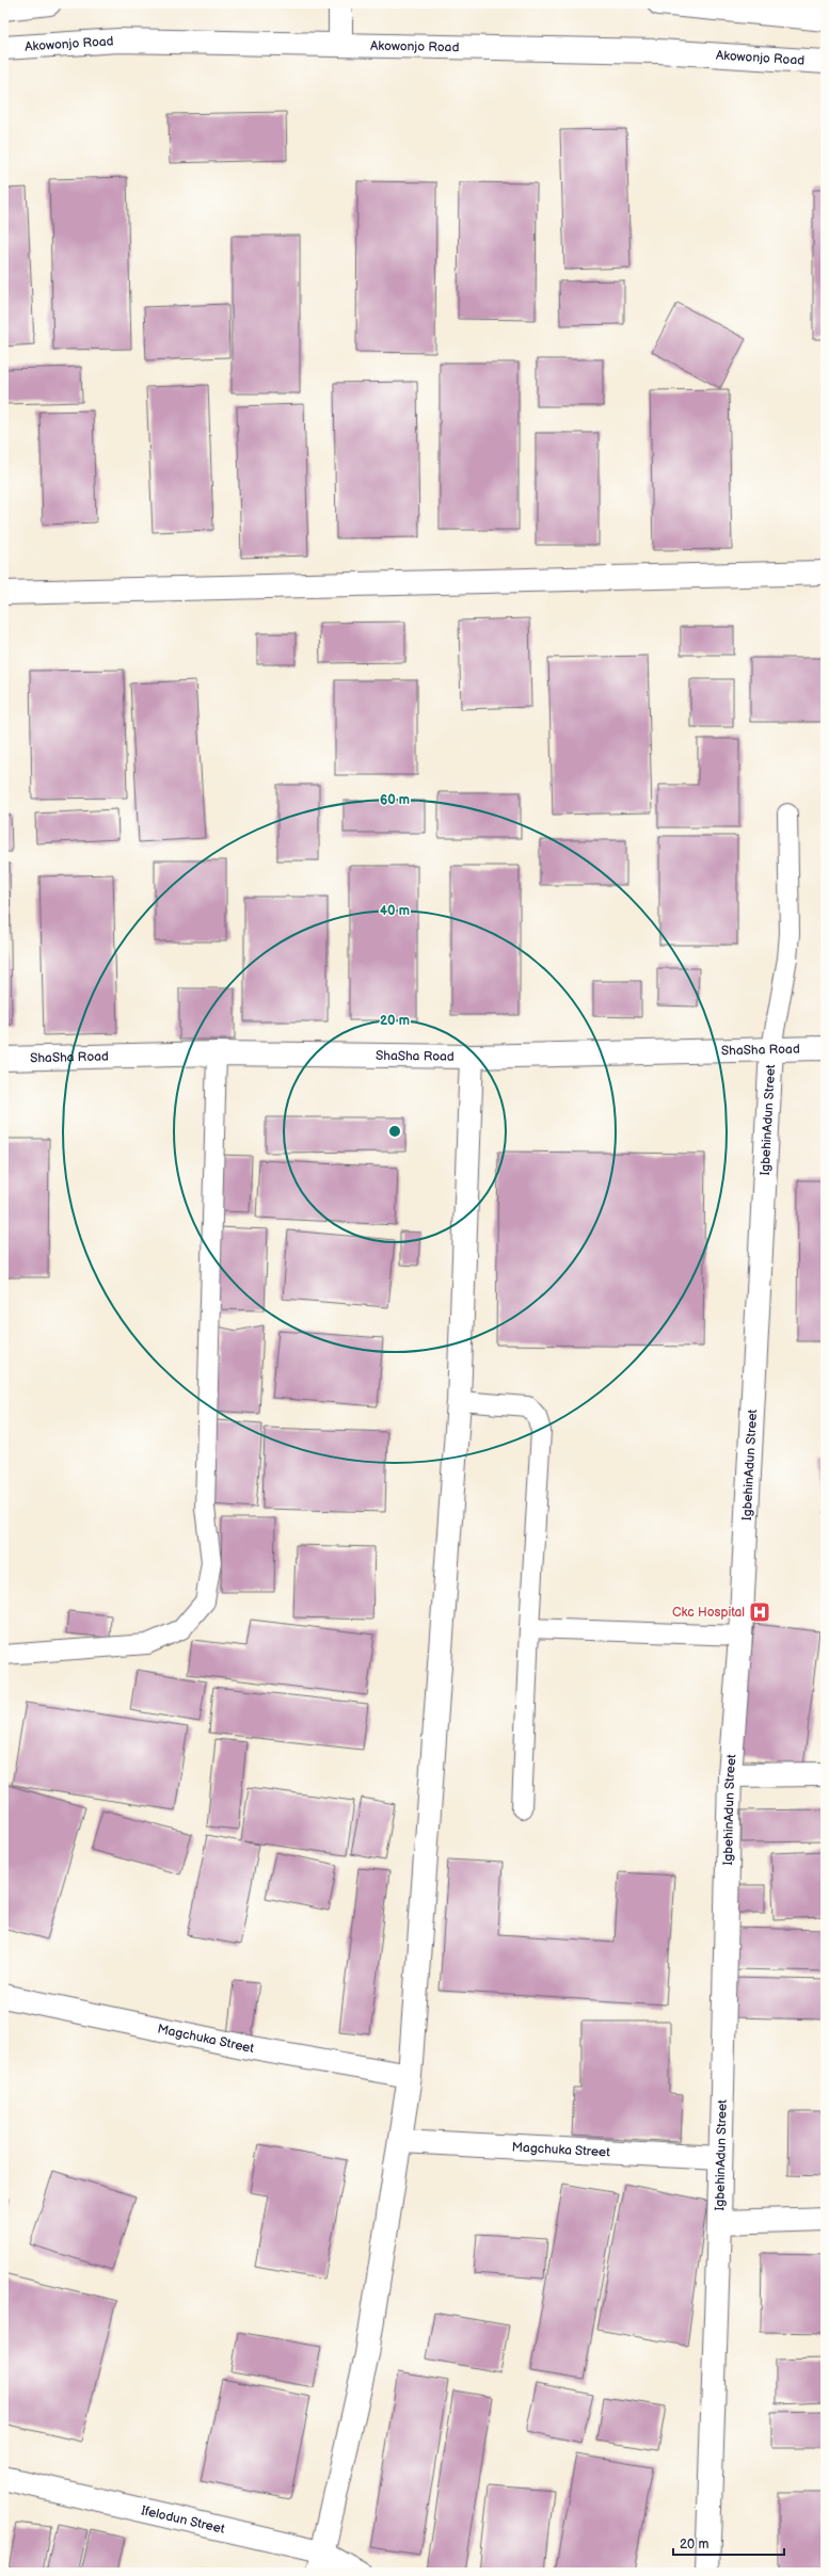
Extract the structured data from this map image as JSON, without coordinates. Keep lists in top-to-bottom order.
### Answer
{
  "streets": {
    "street": [
      "Akowonjo Road",
      "ShaSha Road",
      "IgbehinAdun Street",
      "Magchuka Street",
      "Ifelodun Street"
    ]
  },
  "crossings": [
    ["ShaSha Road", "IgbehinAdun Street"],
    ["IgbehinAdun Street", "Magchuka Street"]
  ],
  "places": {
    "hospital": ["Ckc Hospital"]
  },
  "scale_bar": "20 m",
  "rings": ["60 m", "40 m", "20 m"]
}
